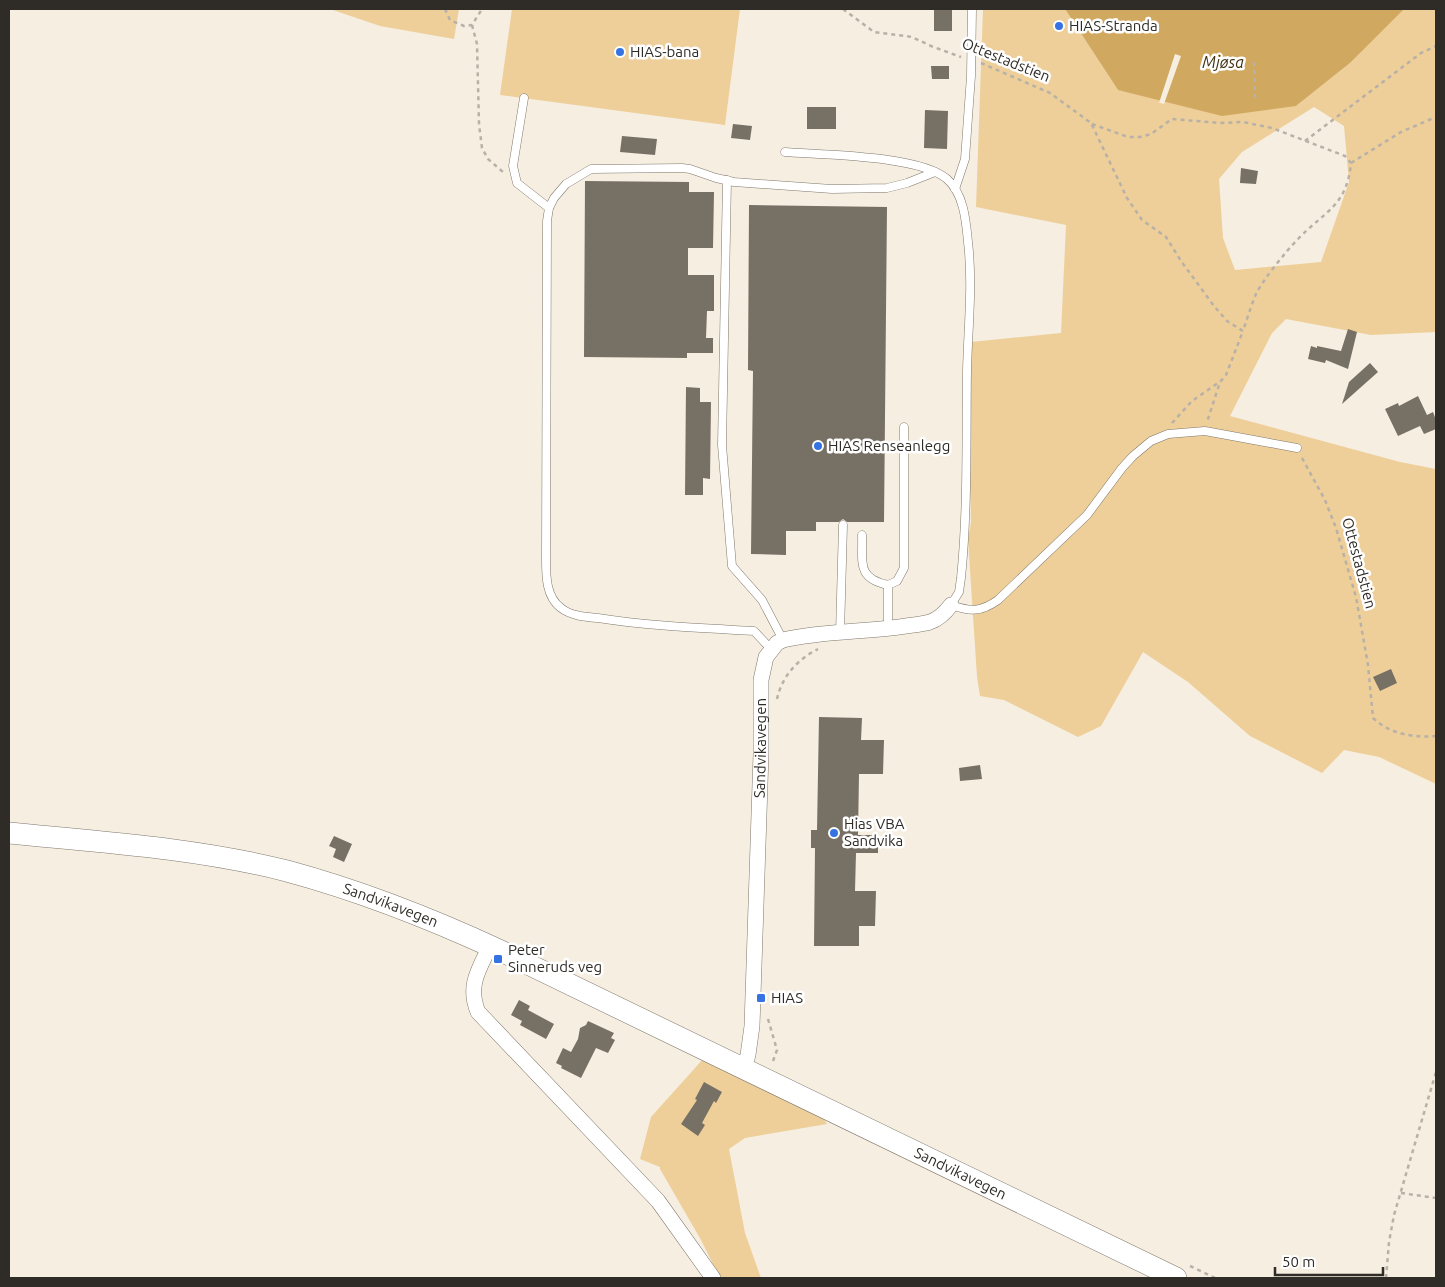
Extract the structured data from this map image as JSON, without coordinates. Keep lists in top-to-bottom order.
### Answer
{
  "streets": {
    "main road": ["Sandvikavegen"],
    "path": ["Ottestadstien"]
  },
  "water": ["Mjøsa"],
  "places": {
    "other": [
      "HIAS-Stranda",
      "HIAS-bana",
      "HIAS Renseanlegg",
      "Hias VBA Sandvika"
    ],
    "transit": ["Peter Sinneruds veg", "HIAS"]
  },
  "scale_bar": "50 m"
}
